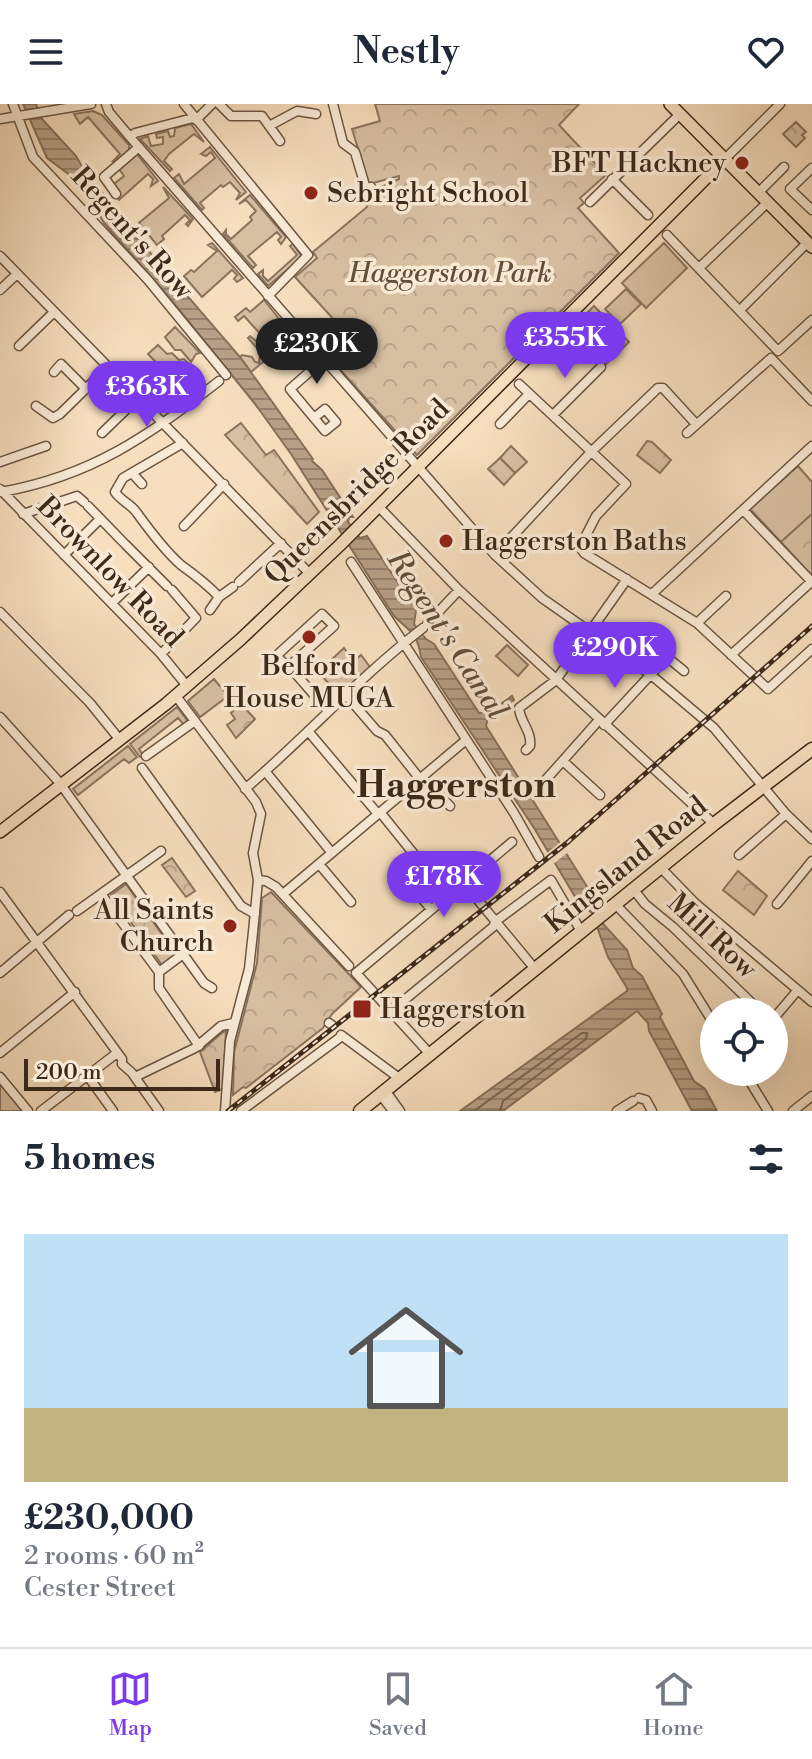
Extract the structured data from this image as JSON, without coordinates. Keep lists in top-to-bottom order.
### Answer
{
  "streets": {
    "highway": ["Kingsland Road"],
    "main road": ["Queensbridge Road"],
    "street": ["Regent's Row", "Brownlow Road", "Mill Row"]
  },
  "crossings": [
    ["Queensbridge Road", "Brownlow Road"],
    ["Kingsland Road", "Mill Row"]
  ],
  "districts": ["Haggerston"],
  "water": ["Regent's Canal"],
  "parks": ["Haggerston Park"],
  "places": {
    "other": [
      "BFT Hackney",
      "Sebright School",
      "Haggerston Baths",
      "Belford House MUGA",
      "All Saints Church"
    ],
    "transit": ["Haggerston"]
  },
  "scale_bar": "200 m",
  "page": {
    "header": "Nestly",
    "price": [
      "£355K",
      "£230K",
      "£363K",
      "£290K",
      "£178K"
    ],
    "scale": "200 m",
    "heading": "5 homes",
    "list": [
      {
        "name": "£230,000",
        "note": "2 rooms · 60 m² · Cester Street"
      }
    ],
    "tabs": ["Map", "Saved", "Home"]
  }
}
